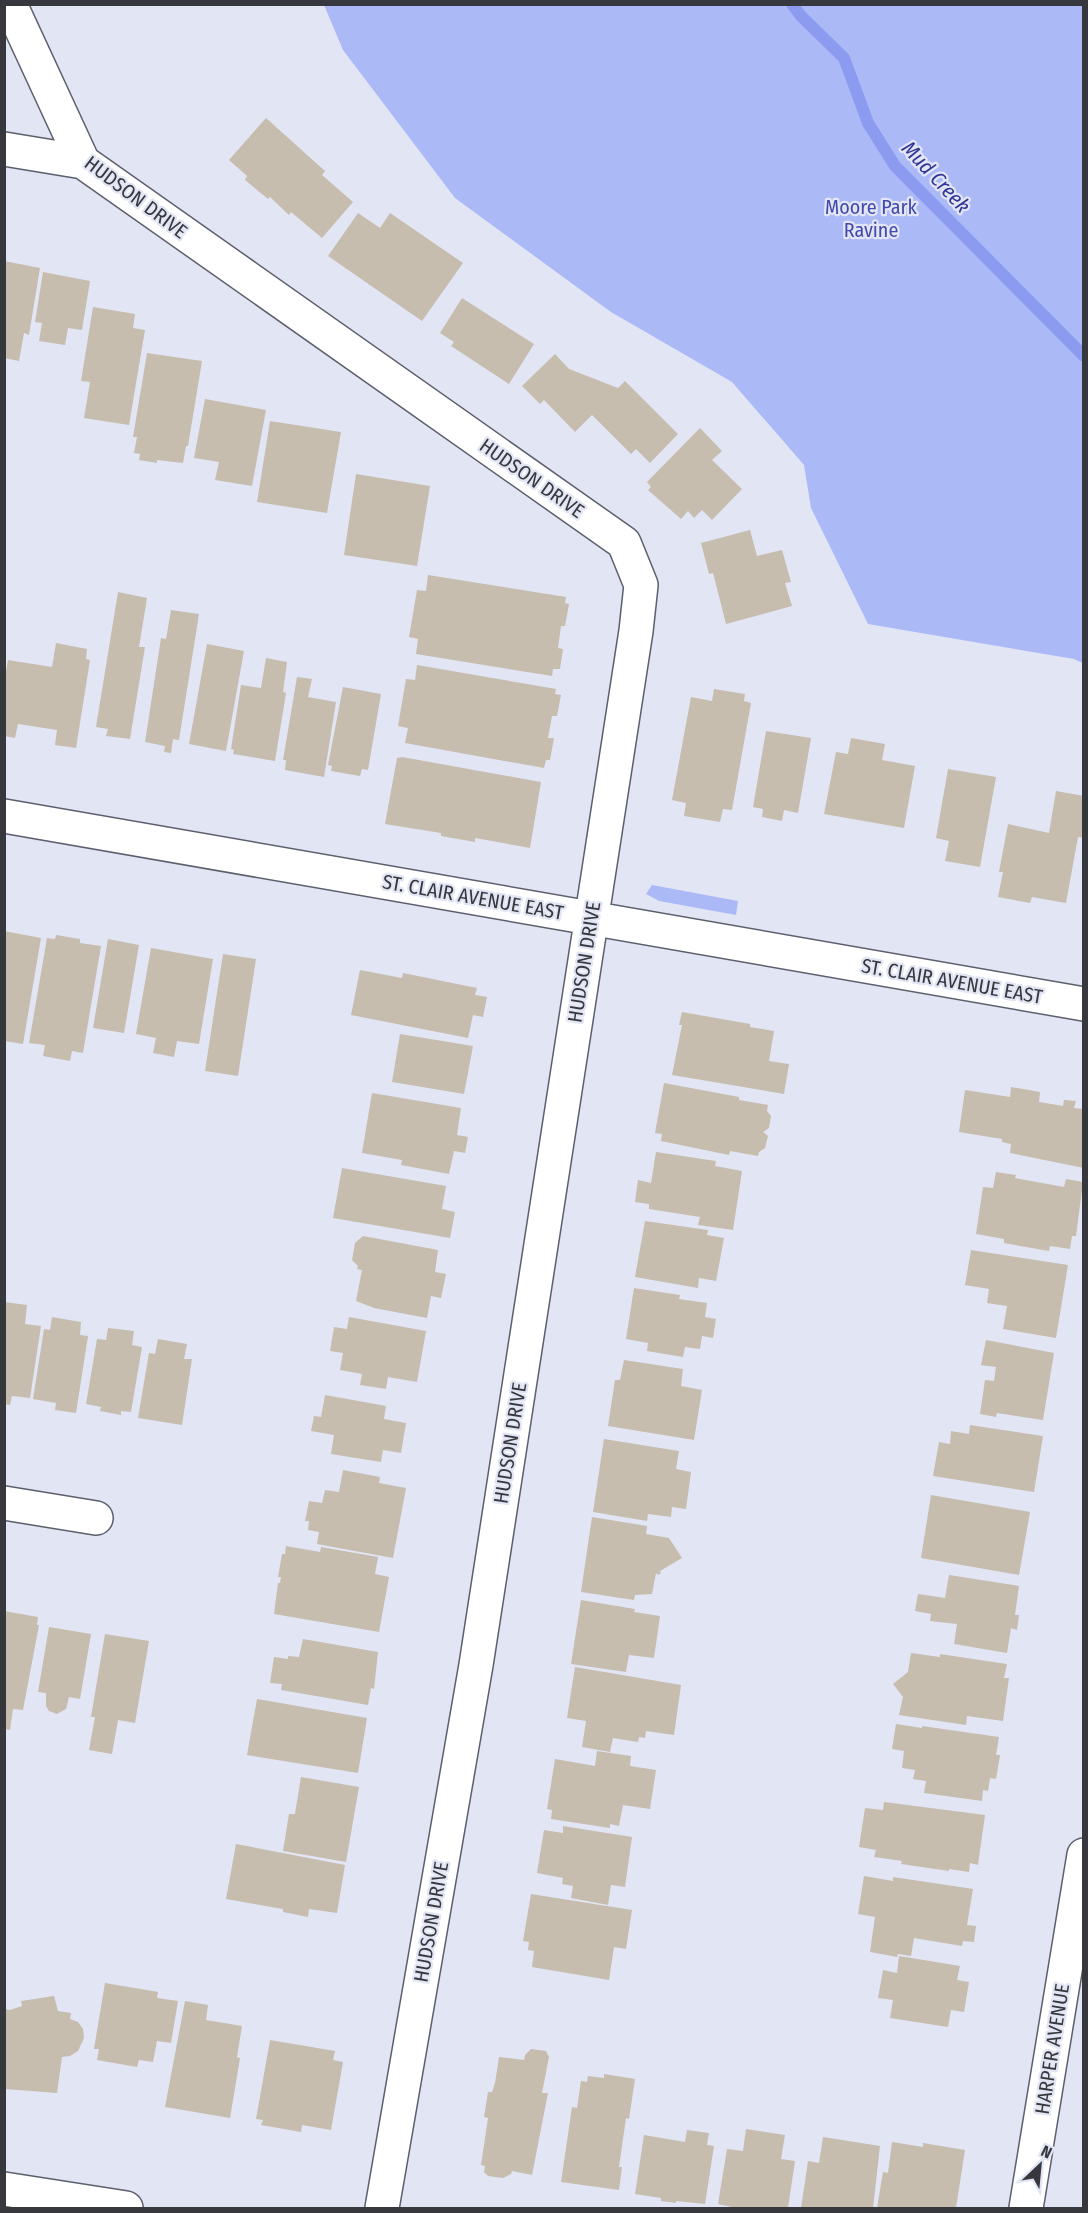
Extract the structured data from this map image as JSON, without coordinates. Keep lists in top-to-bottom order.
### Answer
{
  "streets": {
    "street": ["HUDSON DRIVE", "ST. CLAIR AVENUE EAST", "HARPER AVENUE"]
  },
  "crossings": [
    ["HUDSON DRIVE", "ST. CLAIR AVENUE EAST"]
  ],
  "water": ["Mud Creek"],
  "parks": ["Moore Park Ravine"],
  "north": "top right"
}
